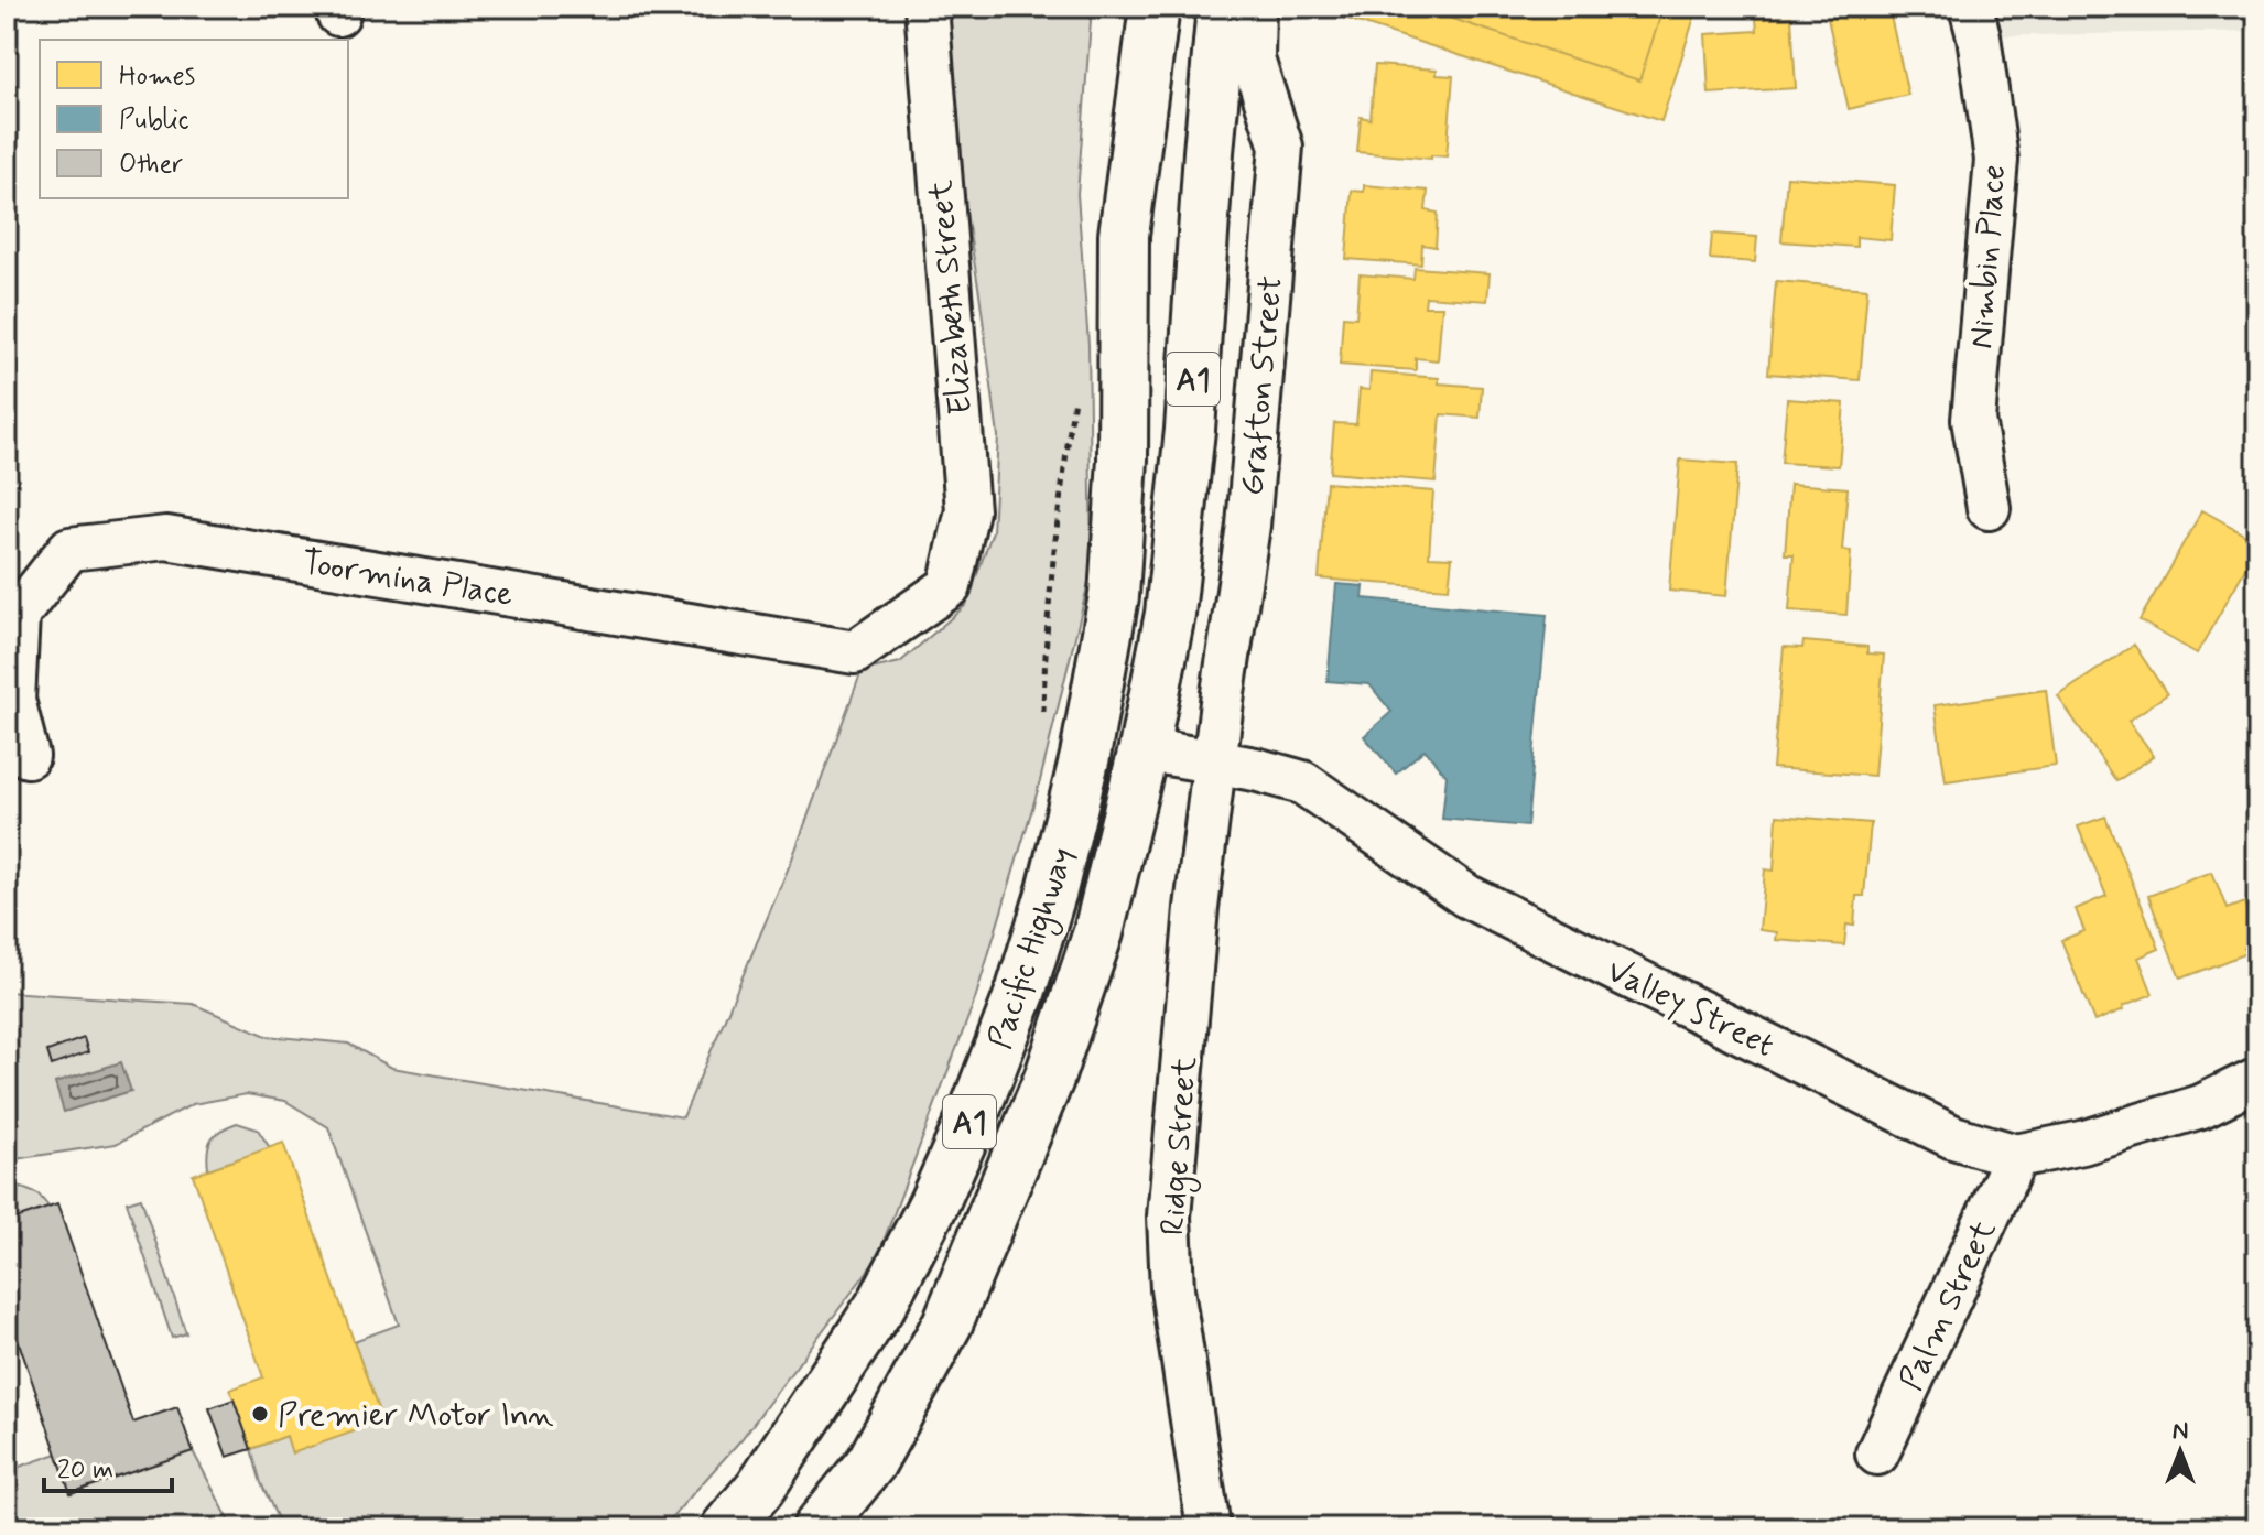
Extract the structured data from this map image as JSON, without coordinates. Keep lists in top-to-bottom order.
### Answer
{
  "streets": {
    "highway": ["A1", "Grafton Street", "Pacific Highway"],
    "street": [
      "Nimbin Place",
      "Elizabeth Street",
      "Toormina Place",
      "Valley Street",
      "Ridge Street",
      "Palm Street"
    ]
  },
  "crossings": [
    ["Elizabeth Street", "Toormina Place"],
    ["A1", "Pacific Highway"],
    ["Grafton Street", "Pacific Highway"],
    ["Grafton Street", "Valley Street"],
    ["Grafton Street", "Ridge Street"],
    ["Pacific Highway", "Valley Street"],
    ["Valley Street", "Ridge Street"],
    ["Valley Street", "Palm Street"]
  ],
  "places": ["Premier Motor Inn"],
  "legend": ["Homes", "Public", "Other"],
  "scale_bar": "20 m",
  "north": "top"
}
